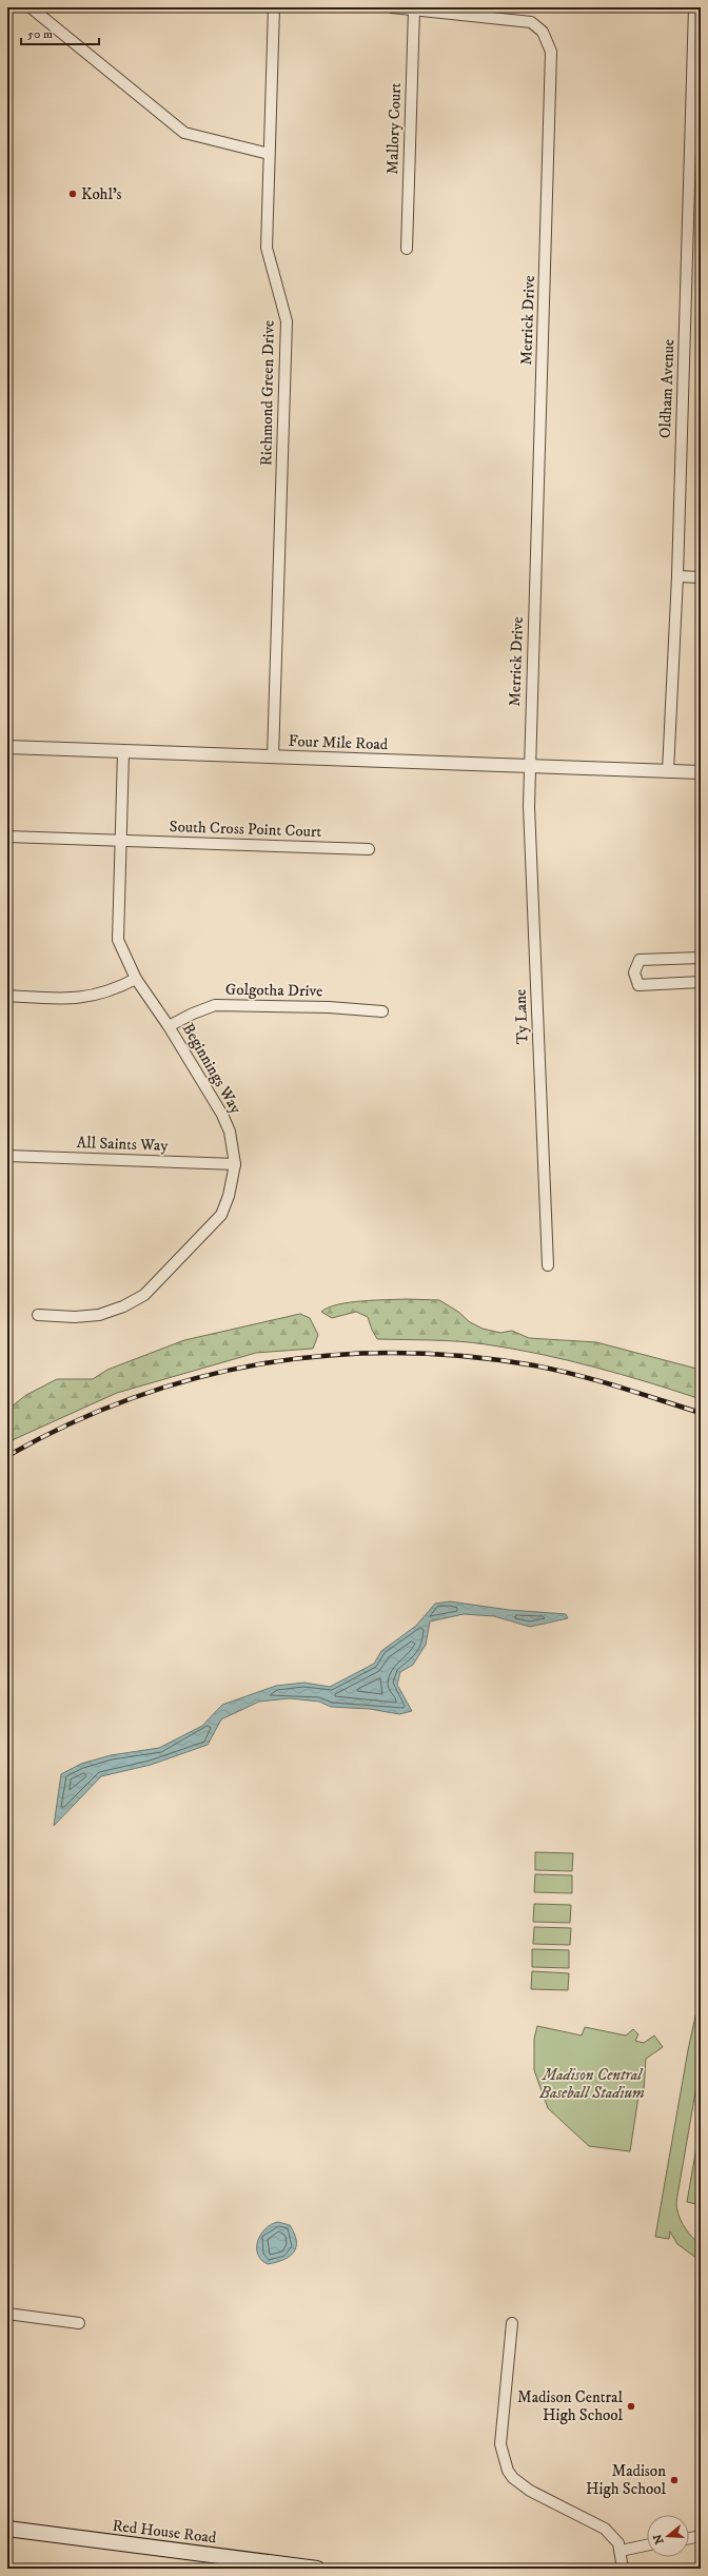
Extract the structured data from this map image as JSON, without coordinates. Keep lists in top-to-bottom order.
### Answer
{
  "streets": {
    "main road": ["Red House Road"],
    "street": [
      "Mallory Court",
      "Merrick Drive",
      "Oldham Avenue",
      "Richmond Green Drive",
      "Four Mile Road",
      "South Cross Point Court",
      "Golgotha Drive",
      "Ty Lane",
      "Beginnings Way",
      "All Saints Way"
    ]
  },
  "crossings": [
    ["Mallory Court", "Merrick Drive"],
    ["Merrick Drive", "Four Mile Road"],
    ["Merrick Drive", "Ty Lane"],
    ["Oldham Avenue", "Four Mile Road"],
    ["Richmond Green Drive", "Four Mile Road"],
    ["Four Mile Road", "Ty Lane"],
    ["Four Mile Road", "Beginnings Way"],
    ["South Cross Point Court", "Beginnings Way"],
    ["Golgotha Drive", "Beginnings Way"],
    ["Beginnings Way", "All Saints Way"]
  ],
  "parks": ["Madison Central Baseball Stadium"],
  "places": ["Kohl's", "Madison Central High School", "Madison High School"],
  "scale_bar": "50 m",
  "north": "left"
}
